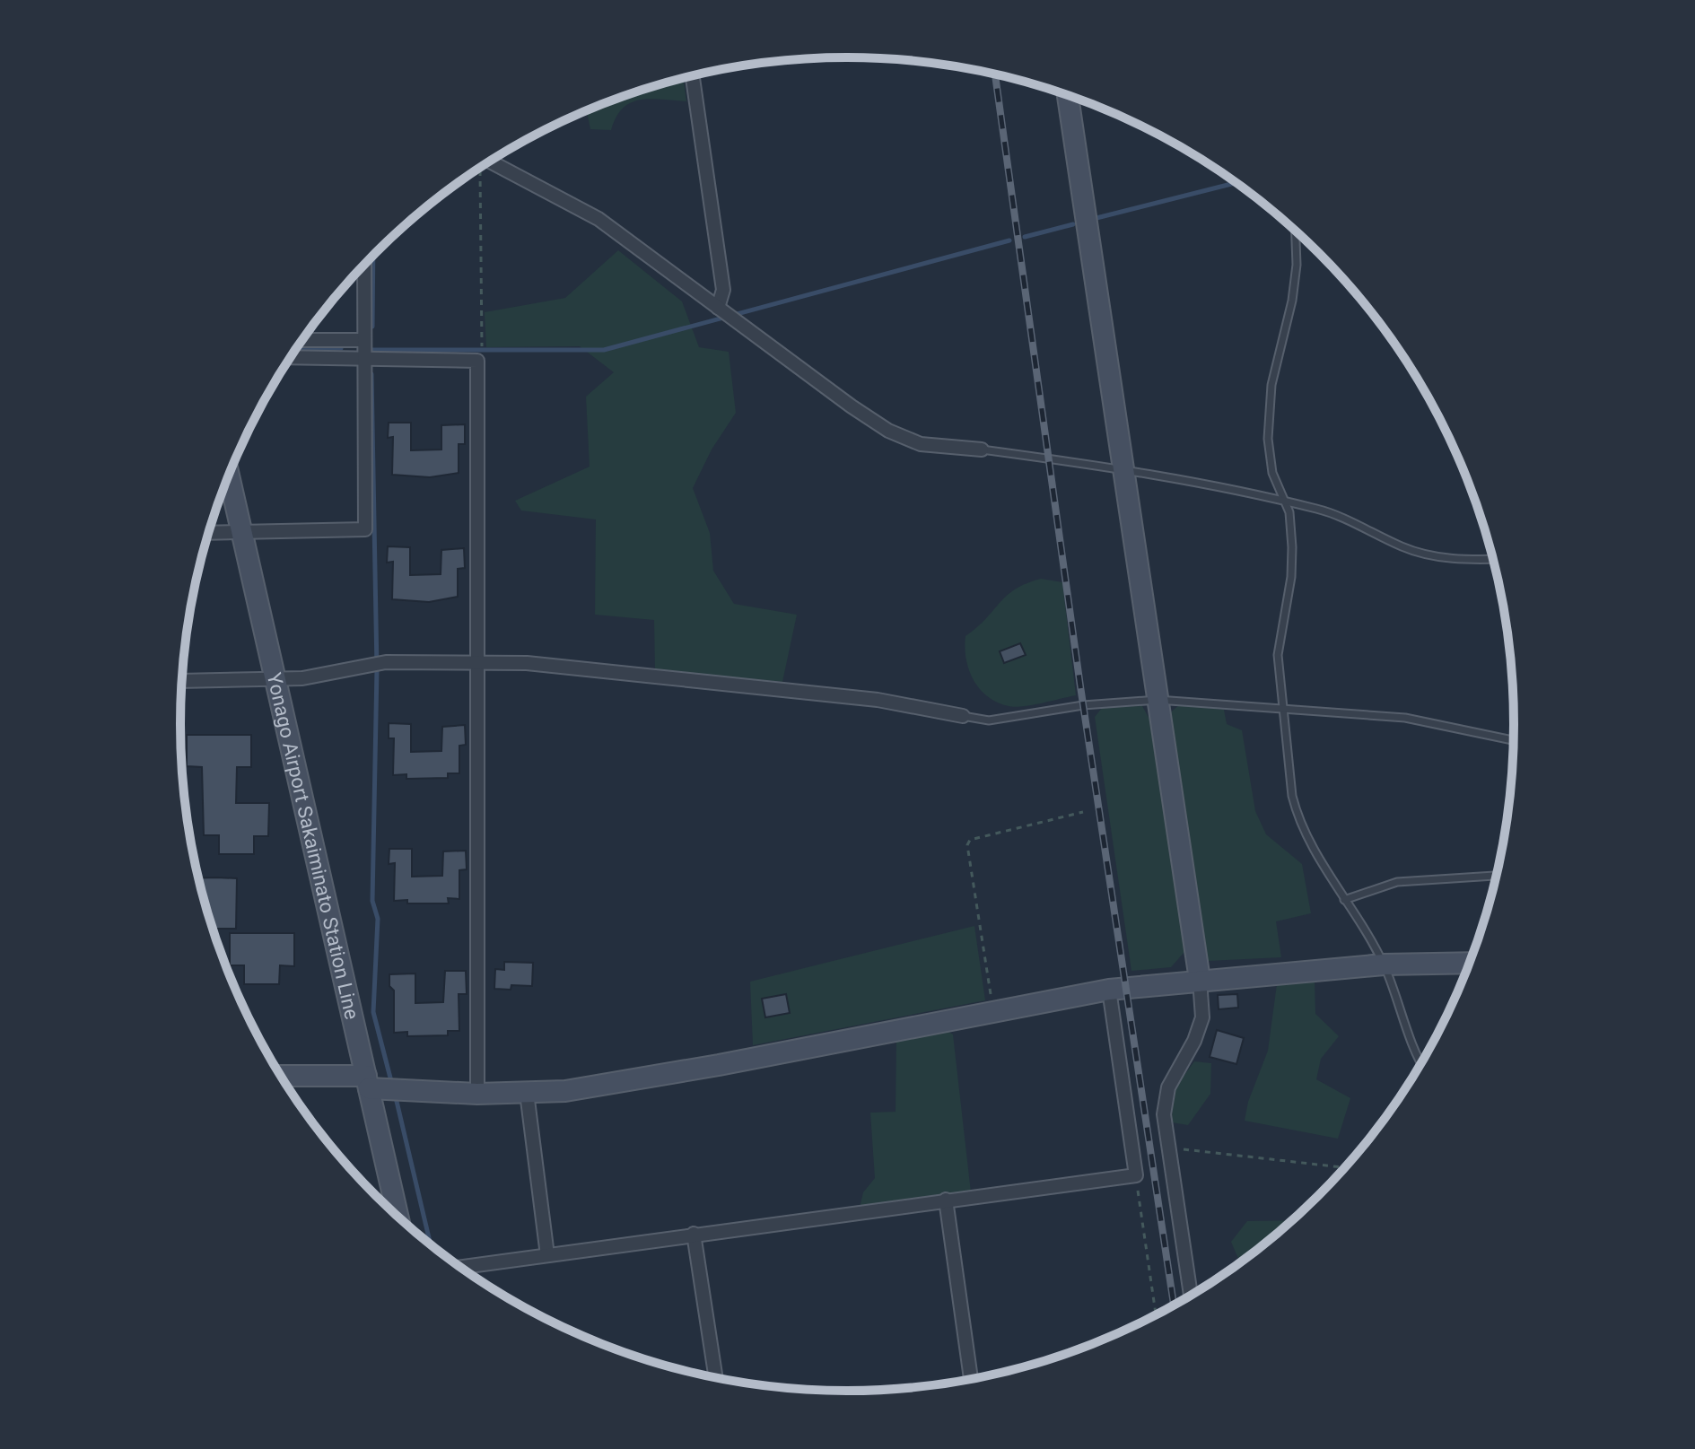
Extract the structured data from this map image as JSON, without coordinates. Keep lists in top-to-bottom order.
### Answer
{
  "streets": {
    "street": ["Yonago Airport Sakaiminato Station Line"]
  }
}
